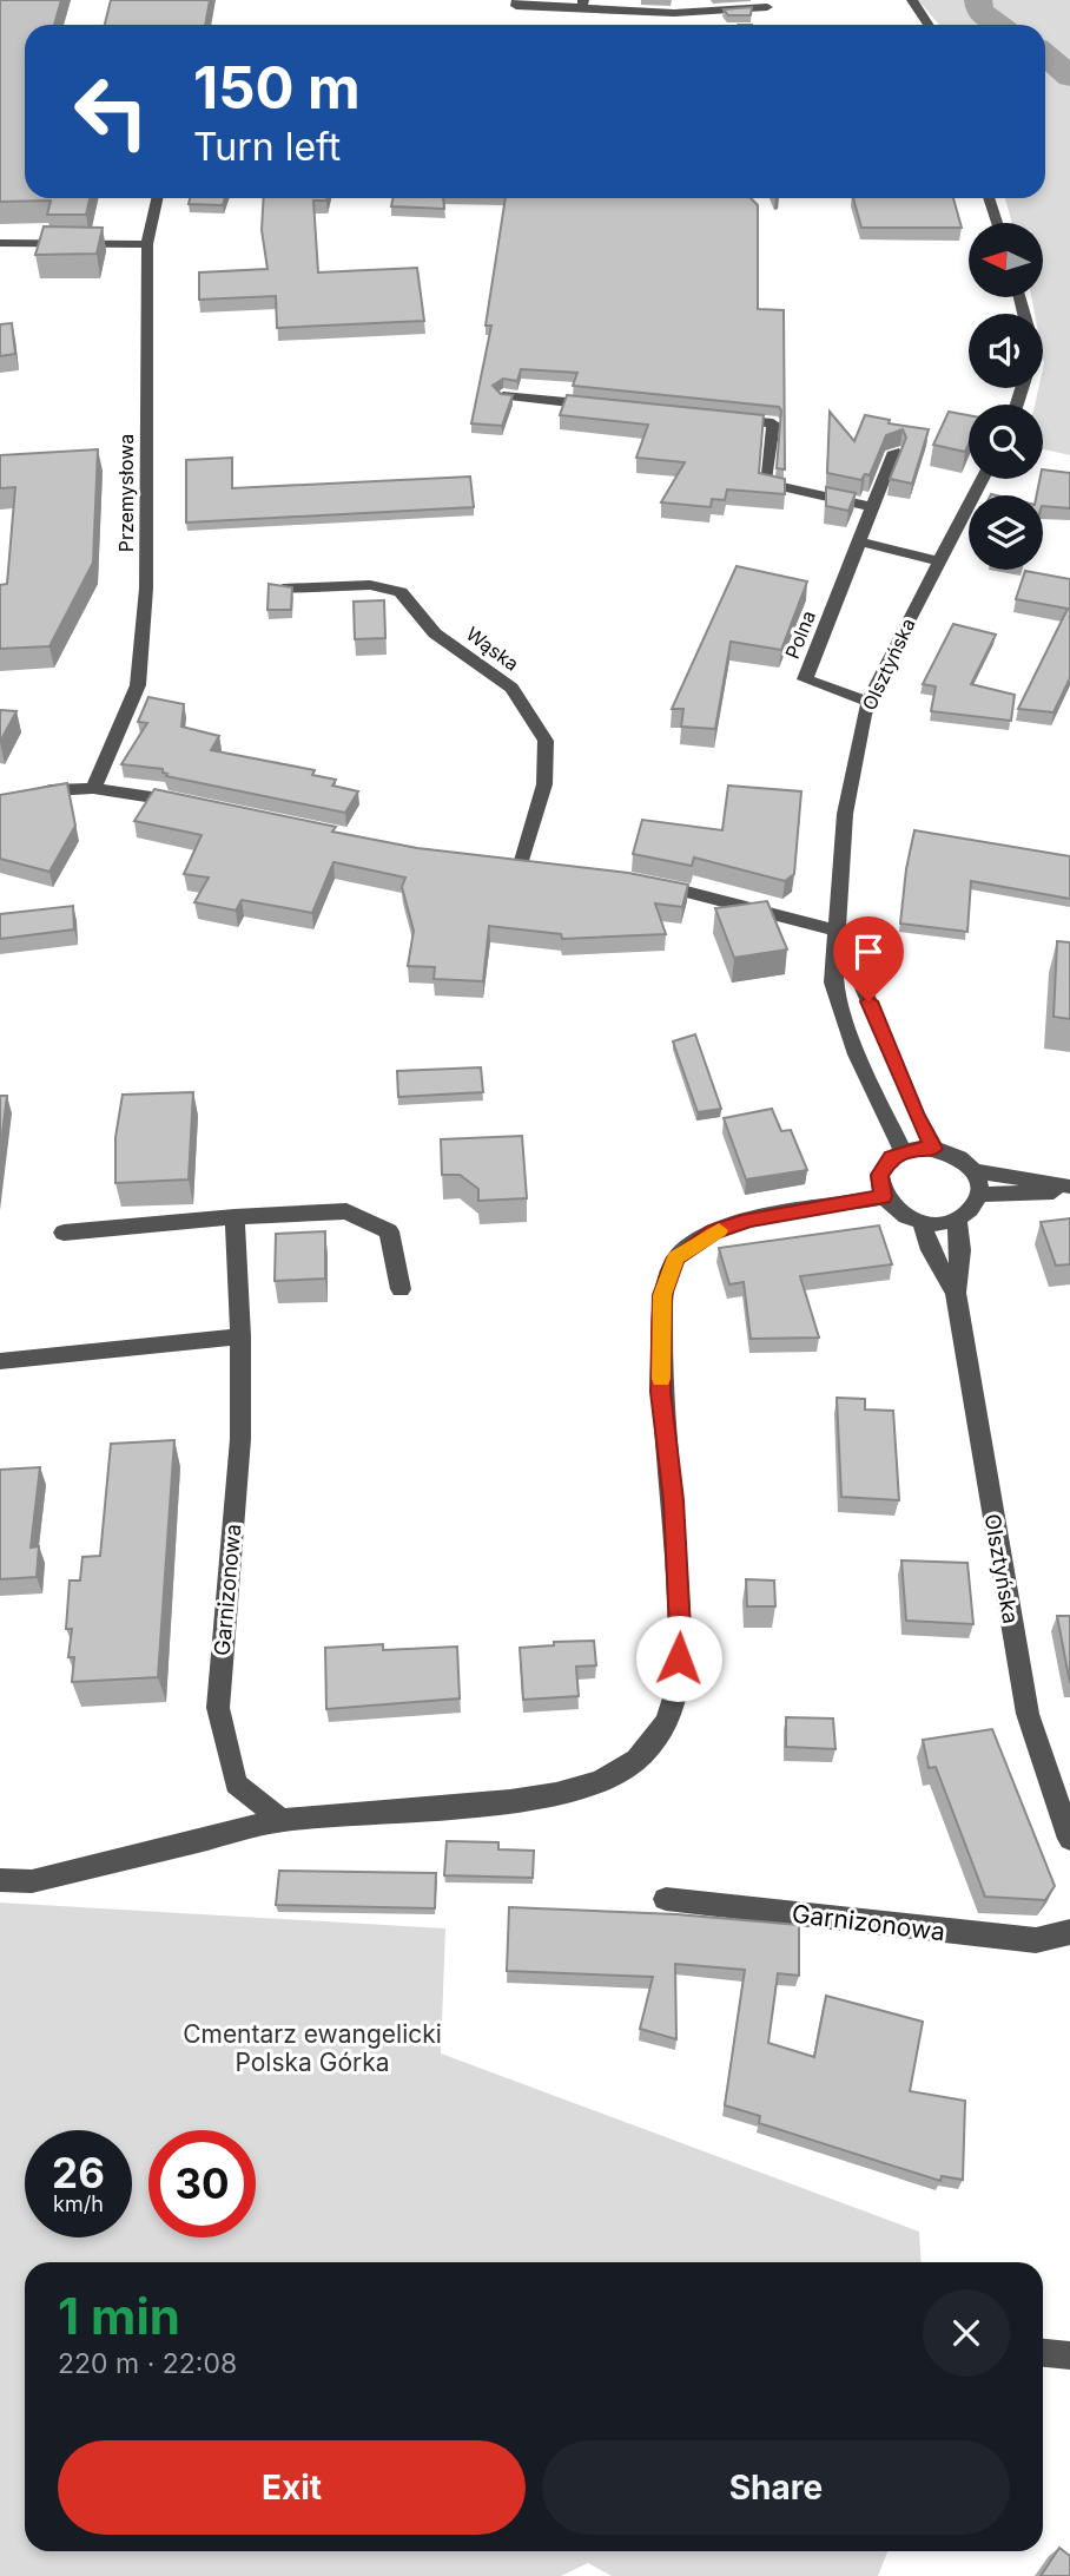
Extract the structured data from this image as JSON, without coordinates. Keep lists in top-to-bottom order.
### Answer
{
  "streets": {
    "street": [
      "Przemysłowa",
      "Polna",
      "Wąska",
      "Olsztyńska",
      "Garnizonowa"
    ]
  },
  "crossings": [
    ["Polna", "Olsztyńska"]
  ],
  "parks": ["Cmentarz ewangelicki Polska Górka"],
  "north": "left",
  "page": {
    "turn": ["150 m", "Turn left"],
    "speed": "26 km/h",
    "limit": "30",
    "heading": ["1 min", "220 m · 22:08"],
    "buttons": ["Exit", "Share"]
  }
}
